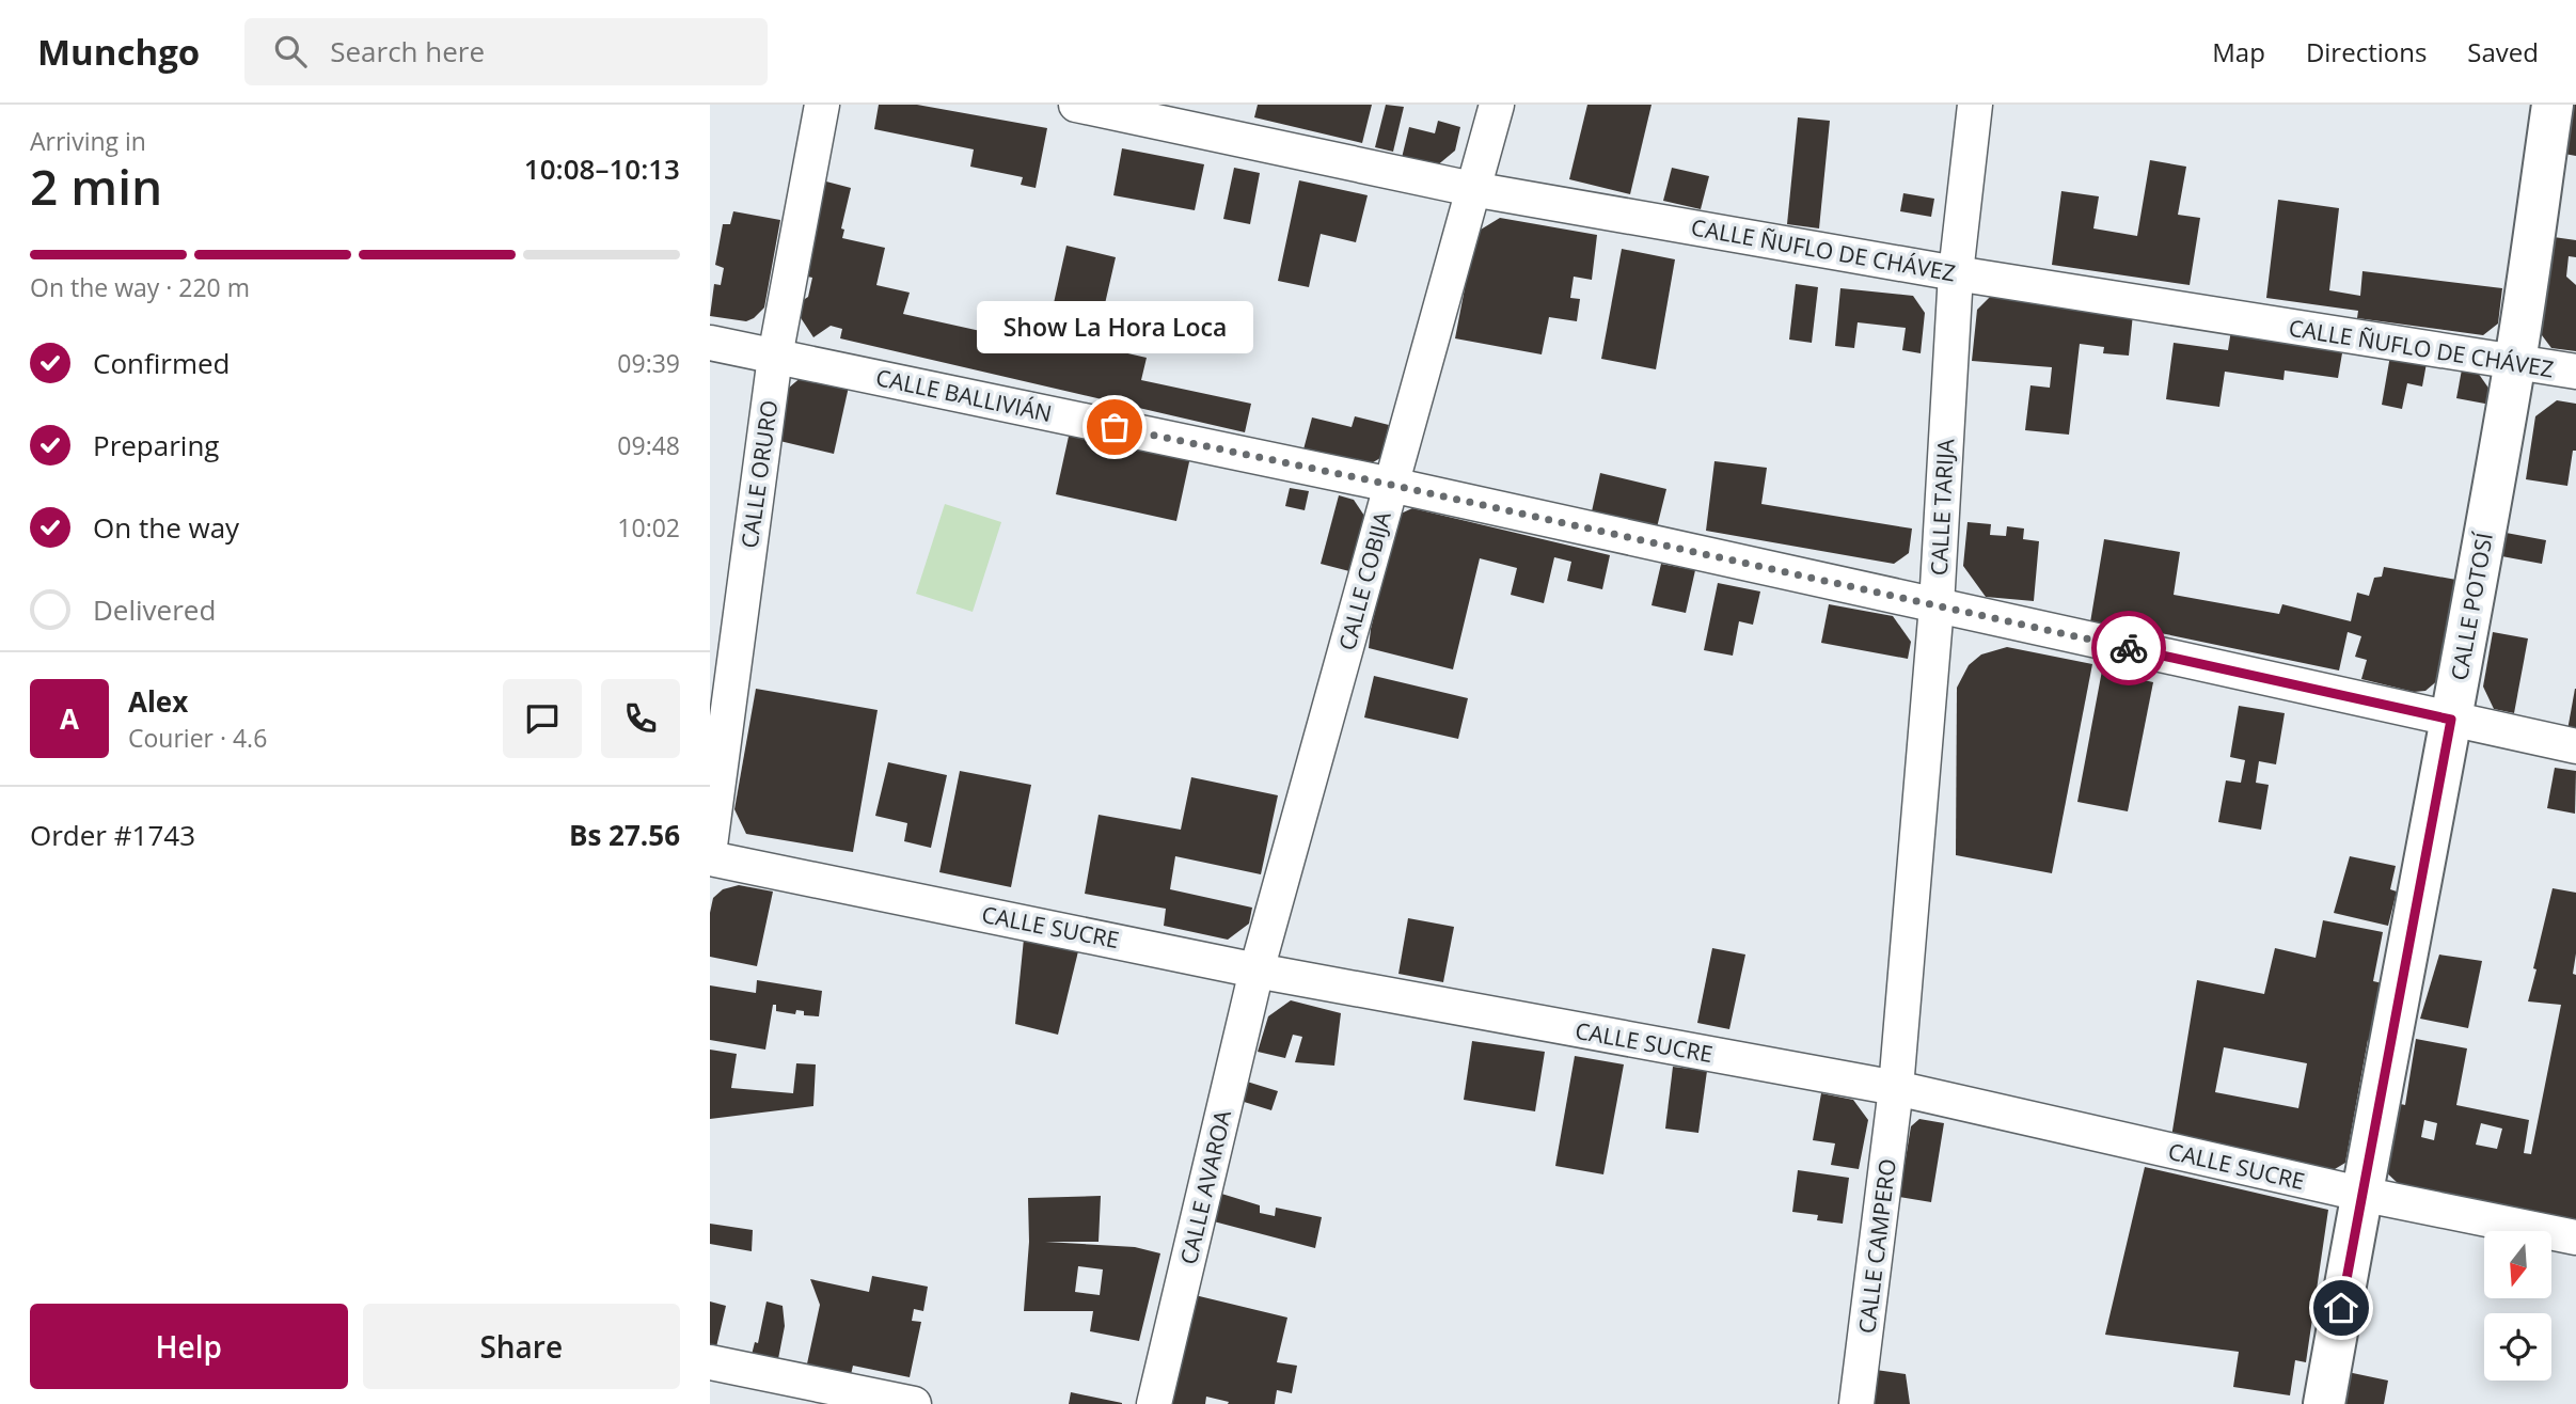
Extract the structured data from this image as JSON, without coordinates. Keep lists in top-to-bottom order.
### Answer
{
  "streets": {
    "street": [
      "CALLE ÑUFLO DE CHÁVEZ",
      "CALLE BALLIVIÁN",
      "CALLE ORURO",
      "CALLE TARIJA",
      "CALLE COBIJA",
      "CALLE POTOSÍ",
      "CALLE SUCRE",
      "CALLE AVAROA",
      "CALLE CAMPERO"
    ]
  },
  "crossings": [
    ["CALLE ÑUFLO DE CHÁVEZ", "CALLE TARIJA"],
    ["CALLE ÑUFLO DE CHÁVEZ", "CALLE COBIJA"],
    ["CALLE ÑUFLO DE CHÁVEZ", "CALLE POTOSÍ"],
    ["CALLE BALLIVIÁN", "CALLE ORURO"],
    ["CALLE BALLIVIÁN", "CALLE TARIJA"],
    ["CALLE BALLIVIÁN", "CALLE COBIJA"],
    ["CALLE BALLIVIÁN", "CALLE POTOSÍ"],
    ["CALLE TARIJA", "CALLE SUCRE"],
    ["CALLE TARIJA", "CALLE CAMPERO"],
    ["CALLE COBIJA", "CALLE SUCRE"],
    ["CALLE COBIJA", "CALLE AVAROA"],
    ["CALLE POTOSÍ", "CALLE SUCRE"],
    ["CALLE SUCRE", "CALLE AVAROA"],
    ["CALLE SUCRE", "CALLE CAMPERO"]
  ],
  "places": ["Show La Hora Loca"],
  "north": "bottom",
  "page": {
    "header": "Munchgo",
    "search": "Search here",
    "nav": ["Map", "Directions", "Saved"],
    "heading": ["2 min", "Arriving in", "10:08–10:13"],
    "panel": [
      "Alex",
      "Courier · 4.6",
      "Order #1743",
      "Bs 27.56"
    ],
    "bar": "On the way · 220 m",
    "bubble": "Show La Hora Loca",
    "list": [
      ["Confirmed", "09:39"],
      ["Preparing", "09:48"],
      ["On the way", "10:02"],
      "Delivered"
    ],
    "round": "A",
    "buttons": ["Help", "Share"]
  }
}
